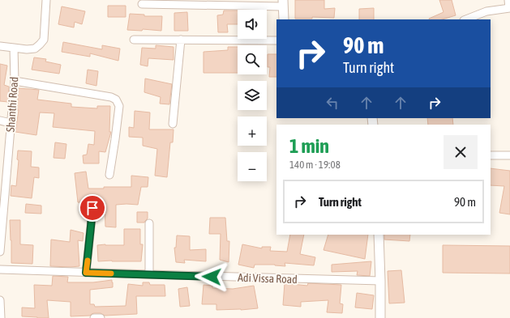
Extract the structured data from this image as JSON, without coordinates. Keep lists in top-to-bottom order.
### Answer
{
  "streets": {
    "street": ["Shanthi Road", "Adi Vissa Road"]
  },
  "page": {
    "map_buttons": ["+", "−"],
    "turn": ["90 m", "Turn right"],
    "heading": ["1 min", "140 m · 19:08"],
    "list": [
      {
        "name": "Turn right",
        "value": "90 m"
      }
    ]
  }
}
